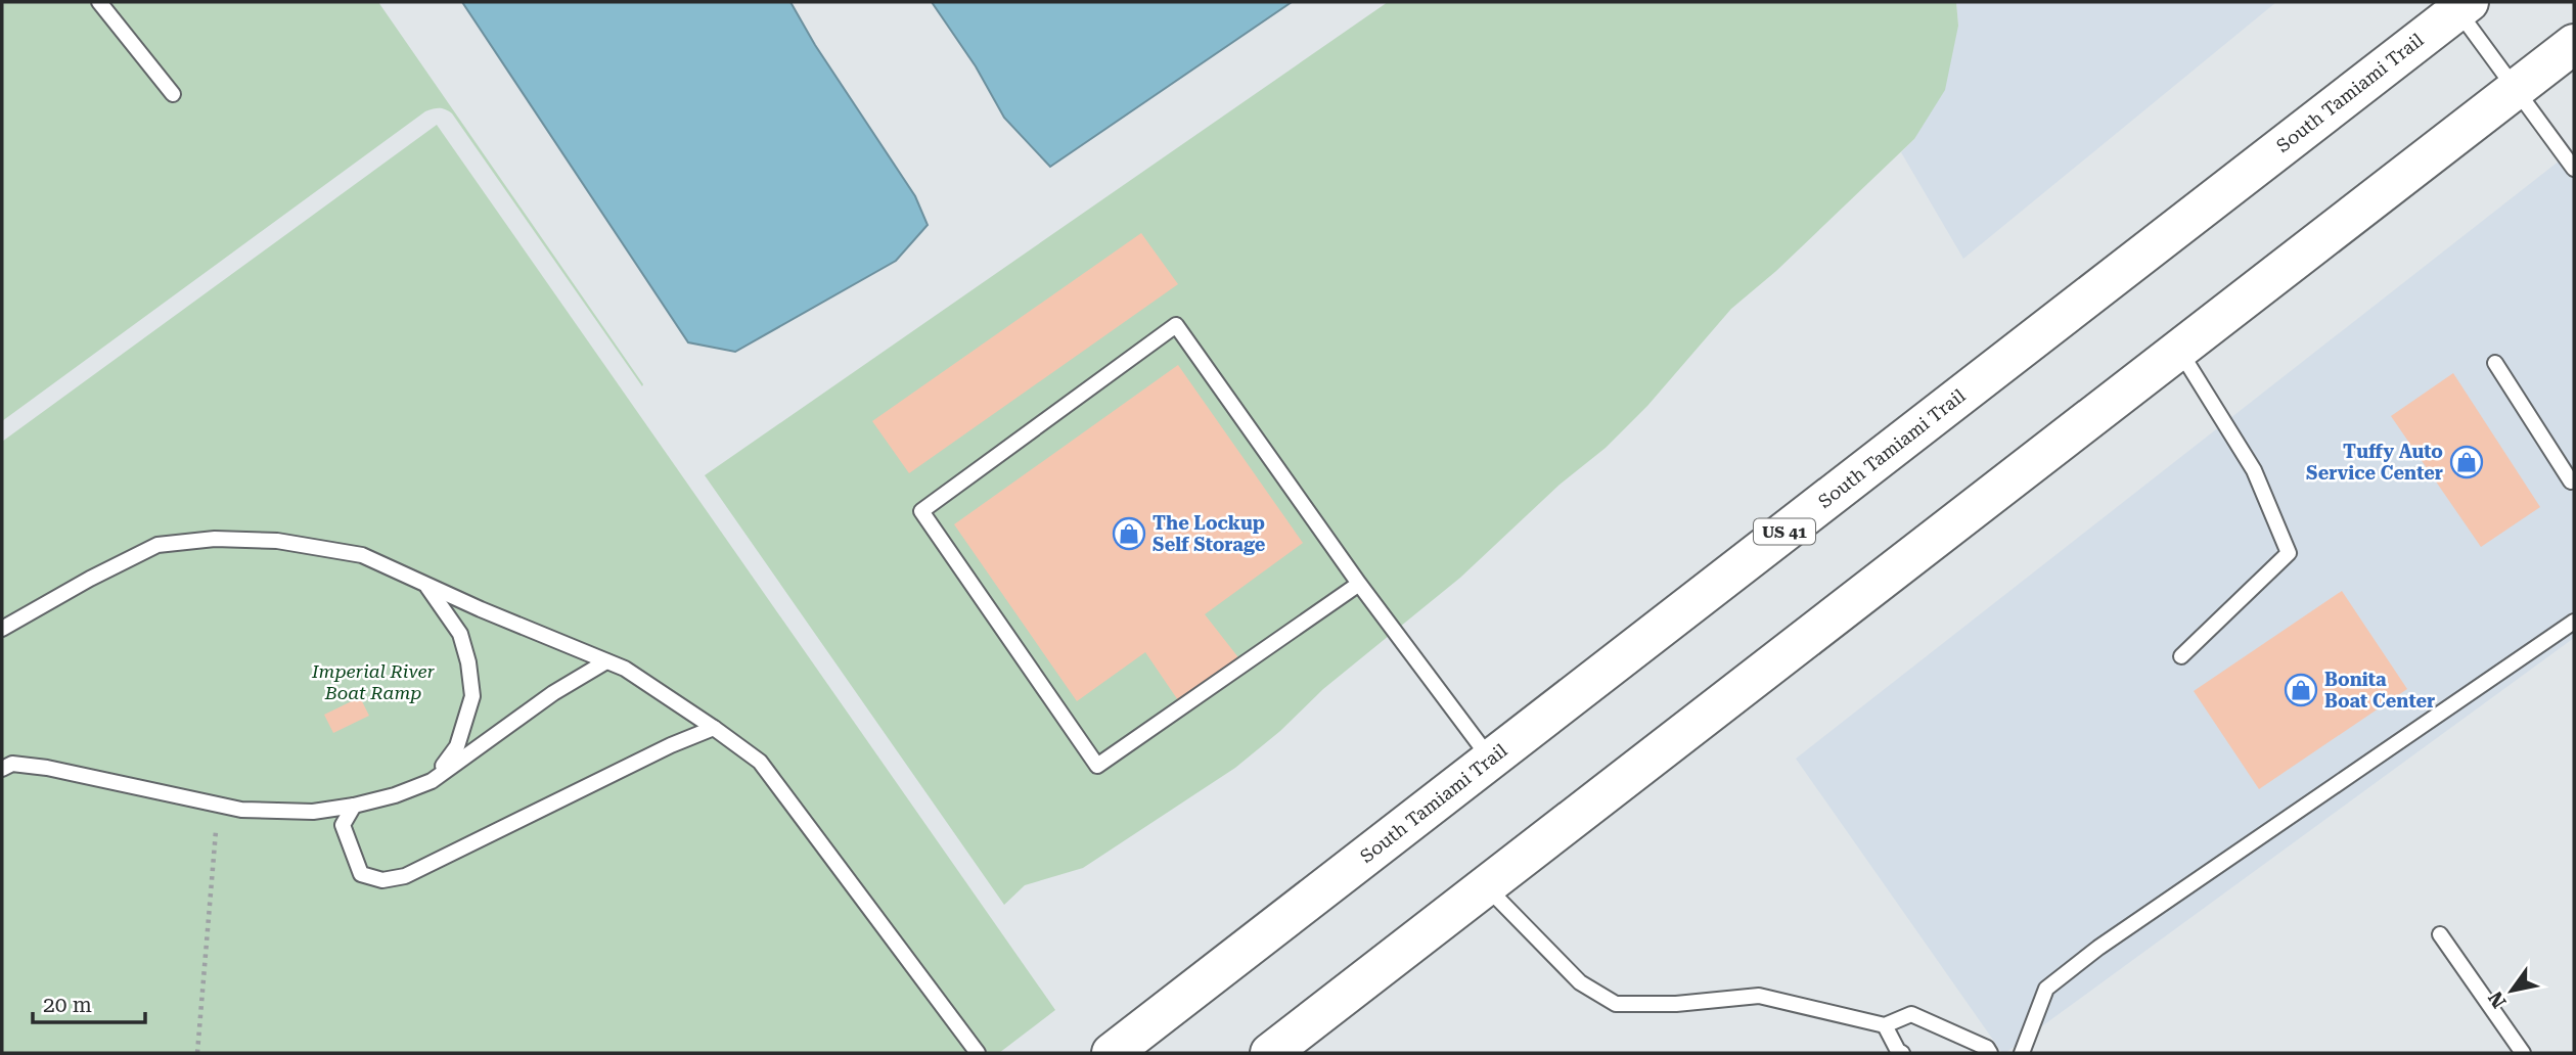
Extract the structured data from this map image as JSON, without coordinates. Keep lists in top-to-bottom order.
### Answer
{
  "streets": {
    "main road": ["South Tamiami Trail", "US 41"]
  },
  "parks": ["Imperial River Boat Ramp"],
  "places": {
    "shop": ["Tuffy Auto Service Center", "The Lockup Self Storage", "Bonita Boat Center"]
  },
  "scale_bar": "20 m",
  "north": "bottom left"
}
